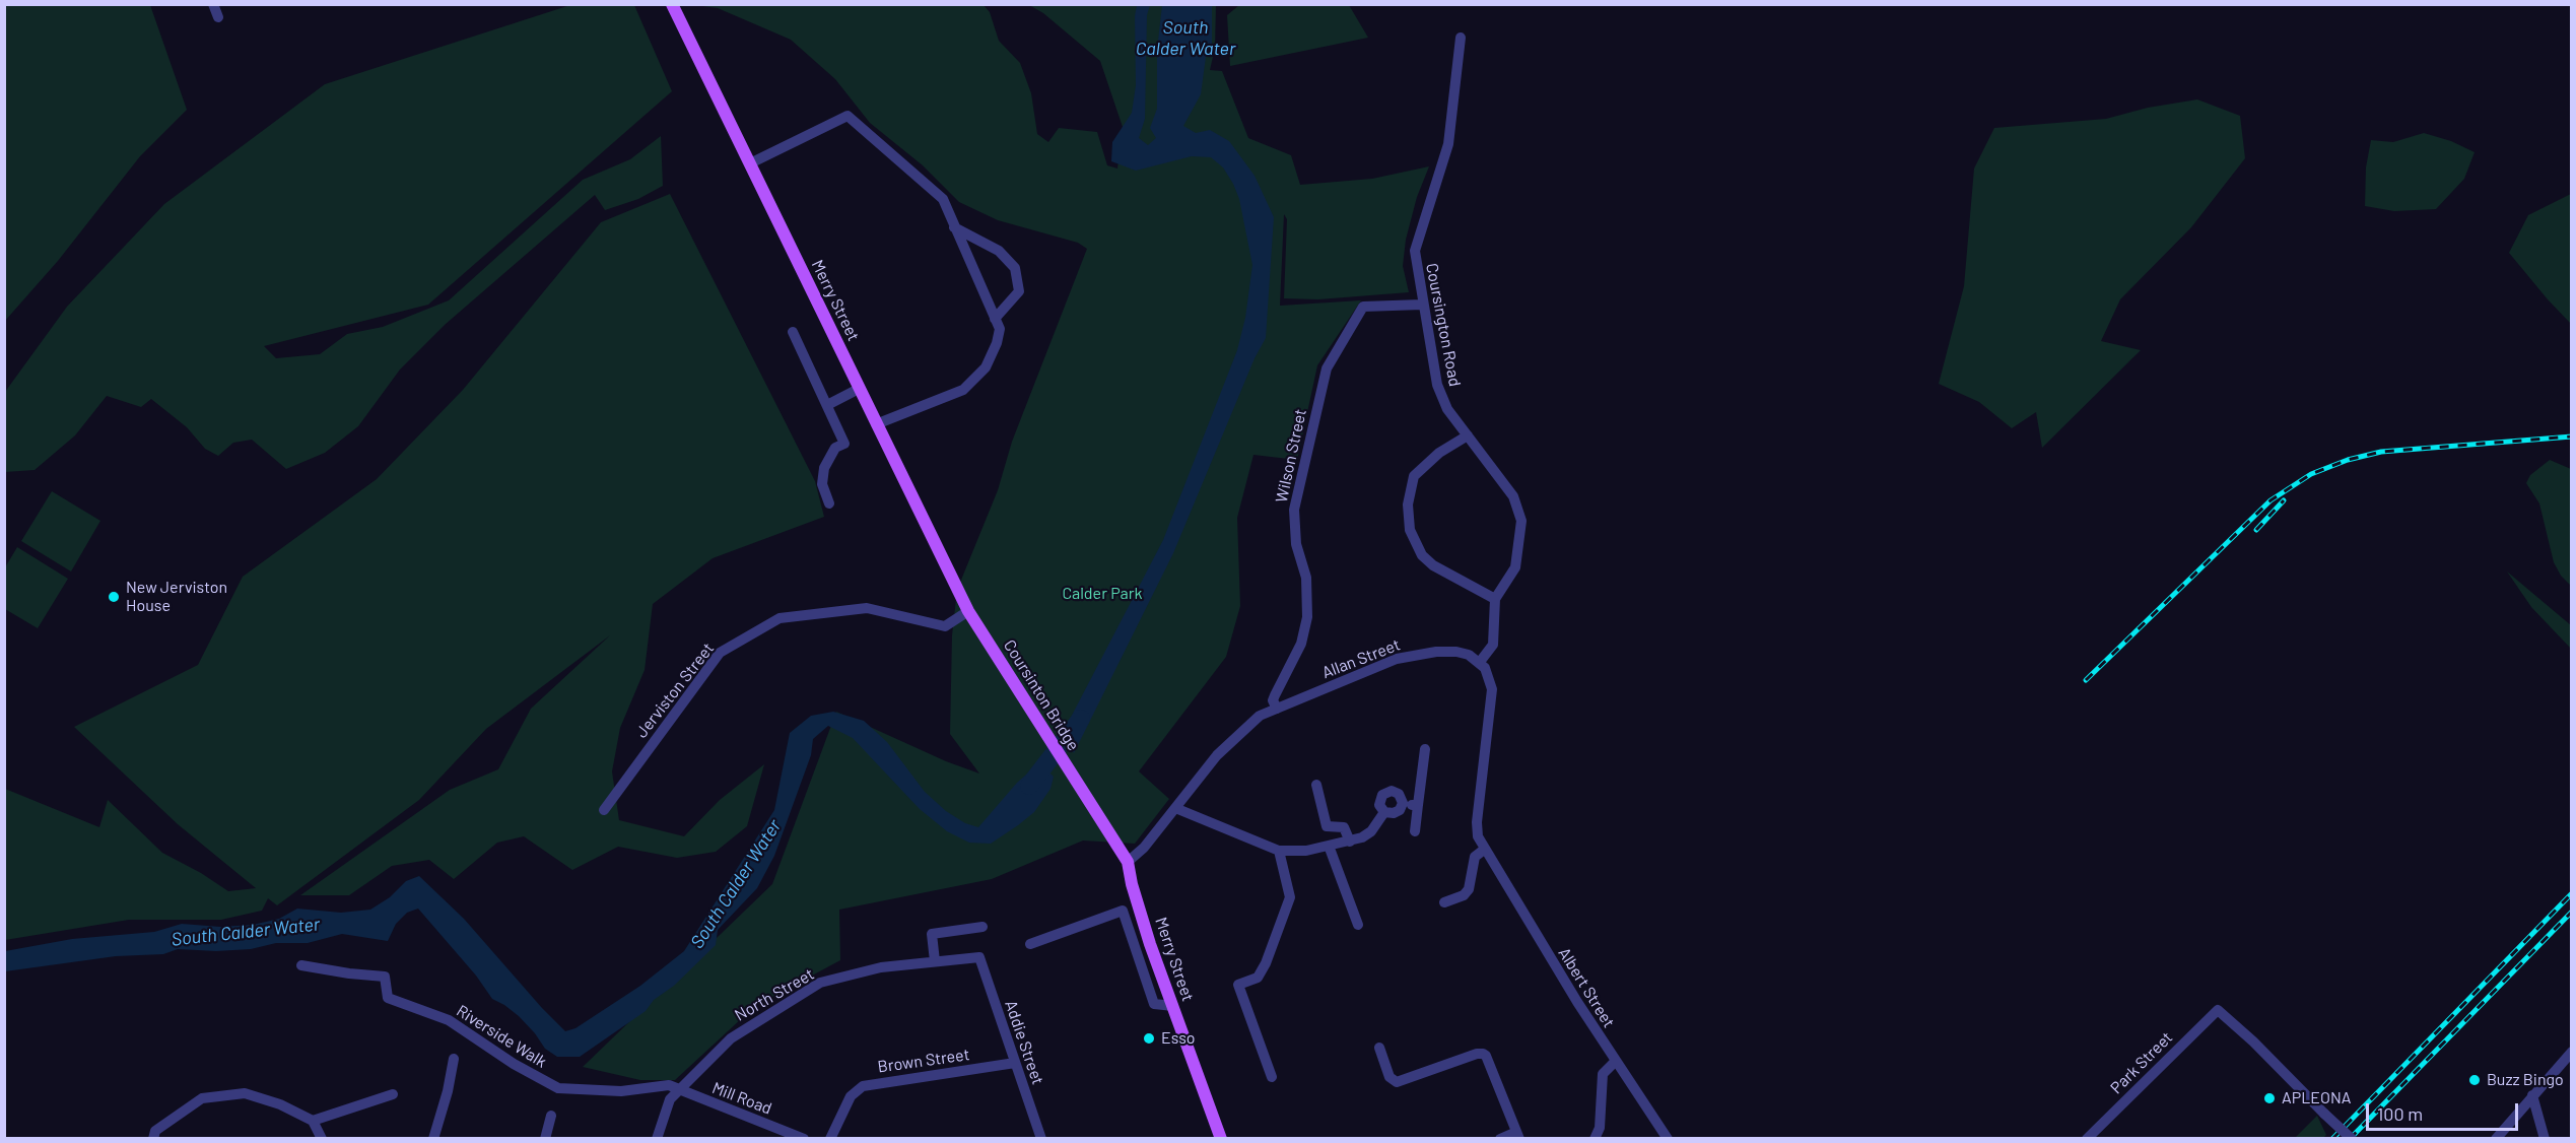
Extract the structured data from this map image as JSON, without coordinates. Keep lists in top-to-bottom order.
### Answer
{
  "streets": {
    "main road": ["Merry Street", "Coursinton Bridge"],
    "street": [
      "Coursington Road",
      "Wilson Street",
      "Allan Street",
      "Jerviston Street",
      "Albert Street",
      "North Street",
      "Riverside Walk",
      "Addie Street",
      "Brown Street",
      "Park Street",
      "Mill Road"
    ]
  },
  "crossings": [
    ["Merry Street", "Allan Street"],
    ["Merry Street", "Jerviston Street"],
    ["Merry Street", "Coursinton Bridge"],
    ["Coursington Road", "Wilson Street"],
    ["Wilson Street", "Allan Street"],
    ["Jerviston Street", "Coursinton Bridge"],
    ["North Street", "Riverside Walk"],
    ["North Street", "Addie Street"],
    ["North Street", "Mill Road"],
    ["Riverside Walk", "Mill Road"],
    ["Addie Street", "Brown Street"]
  ],
  "water": ["South Calder Water"],
  "parks": ["Calder Park"],
  "places": [
    "New Jerviston House",
    "Esso",
    "Buzz Bingo",
    "APLEONA"
  ],
  "scale_bar": "100 m"
}
